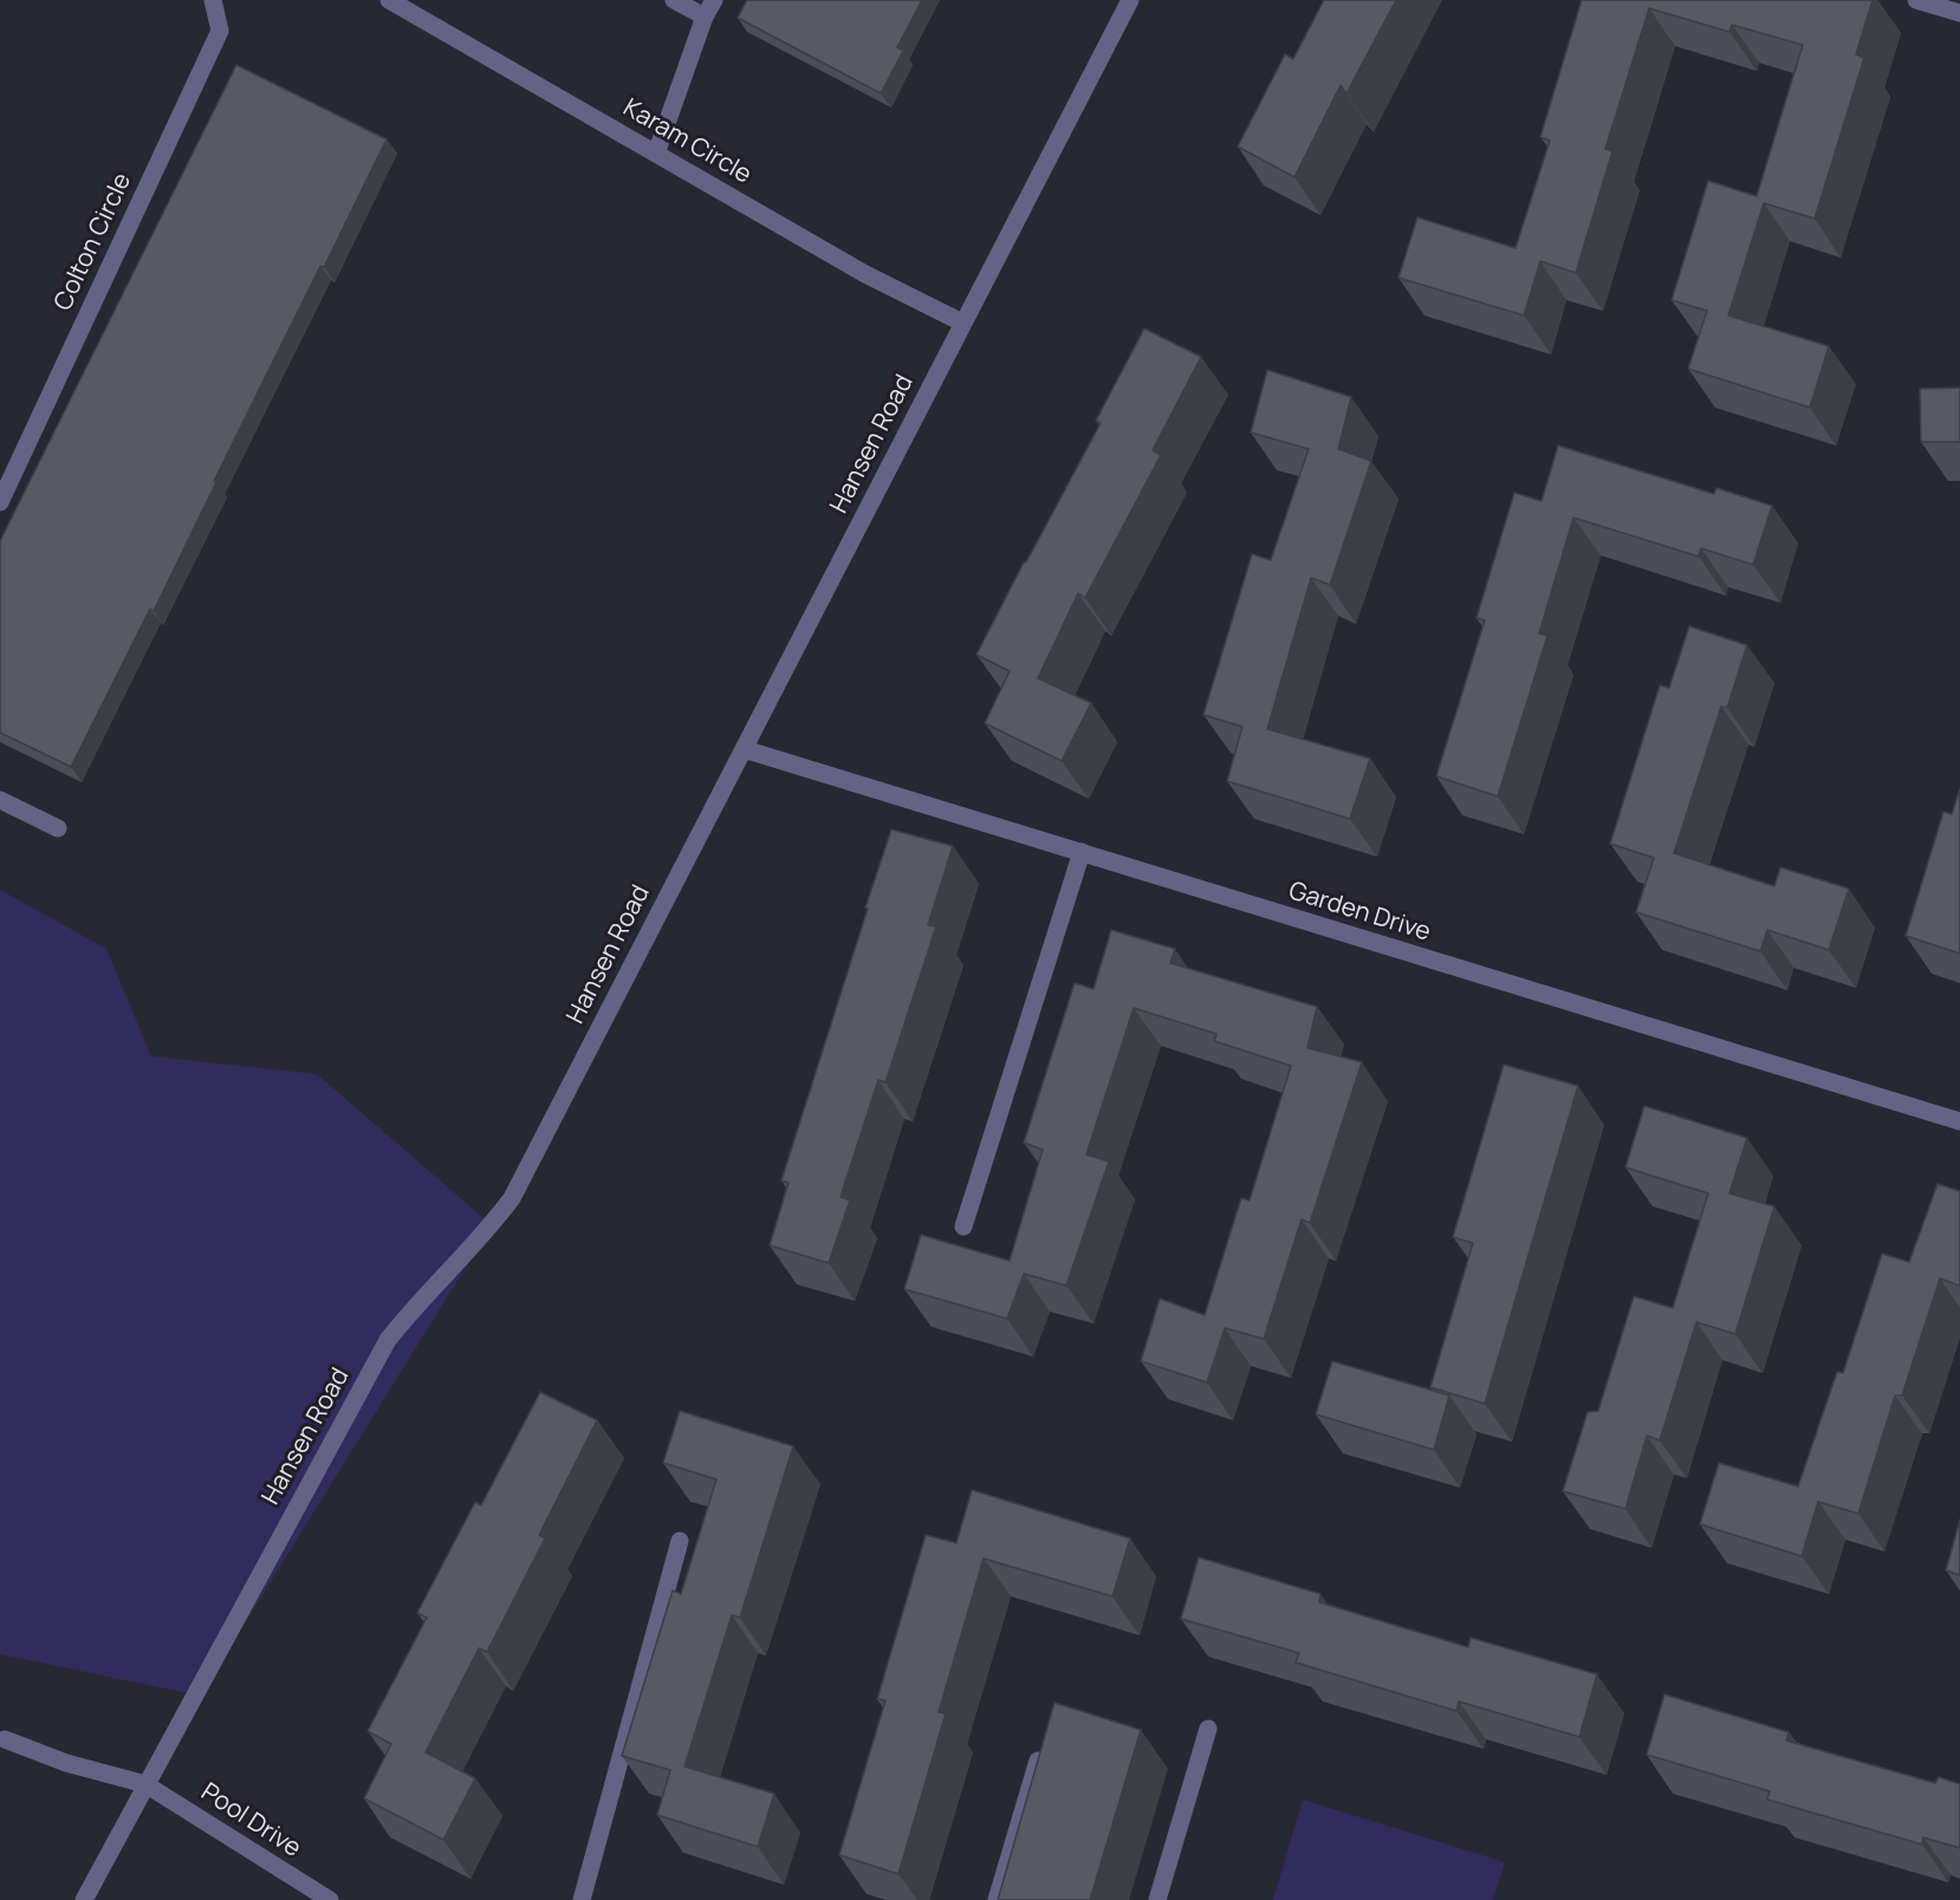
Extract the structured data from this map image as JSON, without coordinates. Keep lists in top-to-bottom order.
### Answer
{
  "streets": {
    "street": [
      "Karam Circle",
      "Colton Circle",
      "Hansen Road",
      "Garden Drive",
      "Pool Drive"
    ]
  },
  "crossings": [
    ["Karam Circle", "Hansen Road"],
    ["Hansen Road", "Garden Drive"],
    ["Hansen Road", "Pool Drive"]
  ]
}
